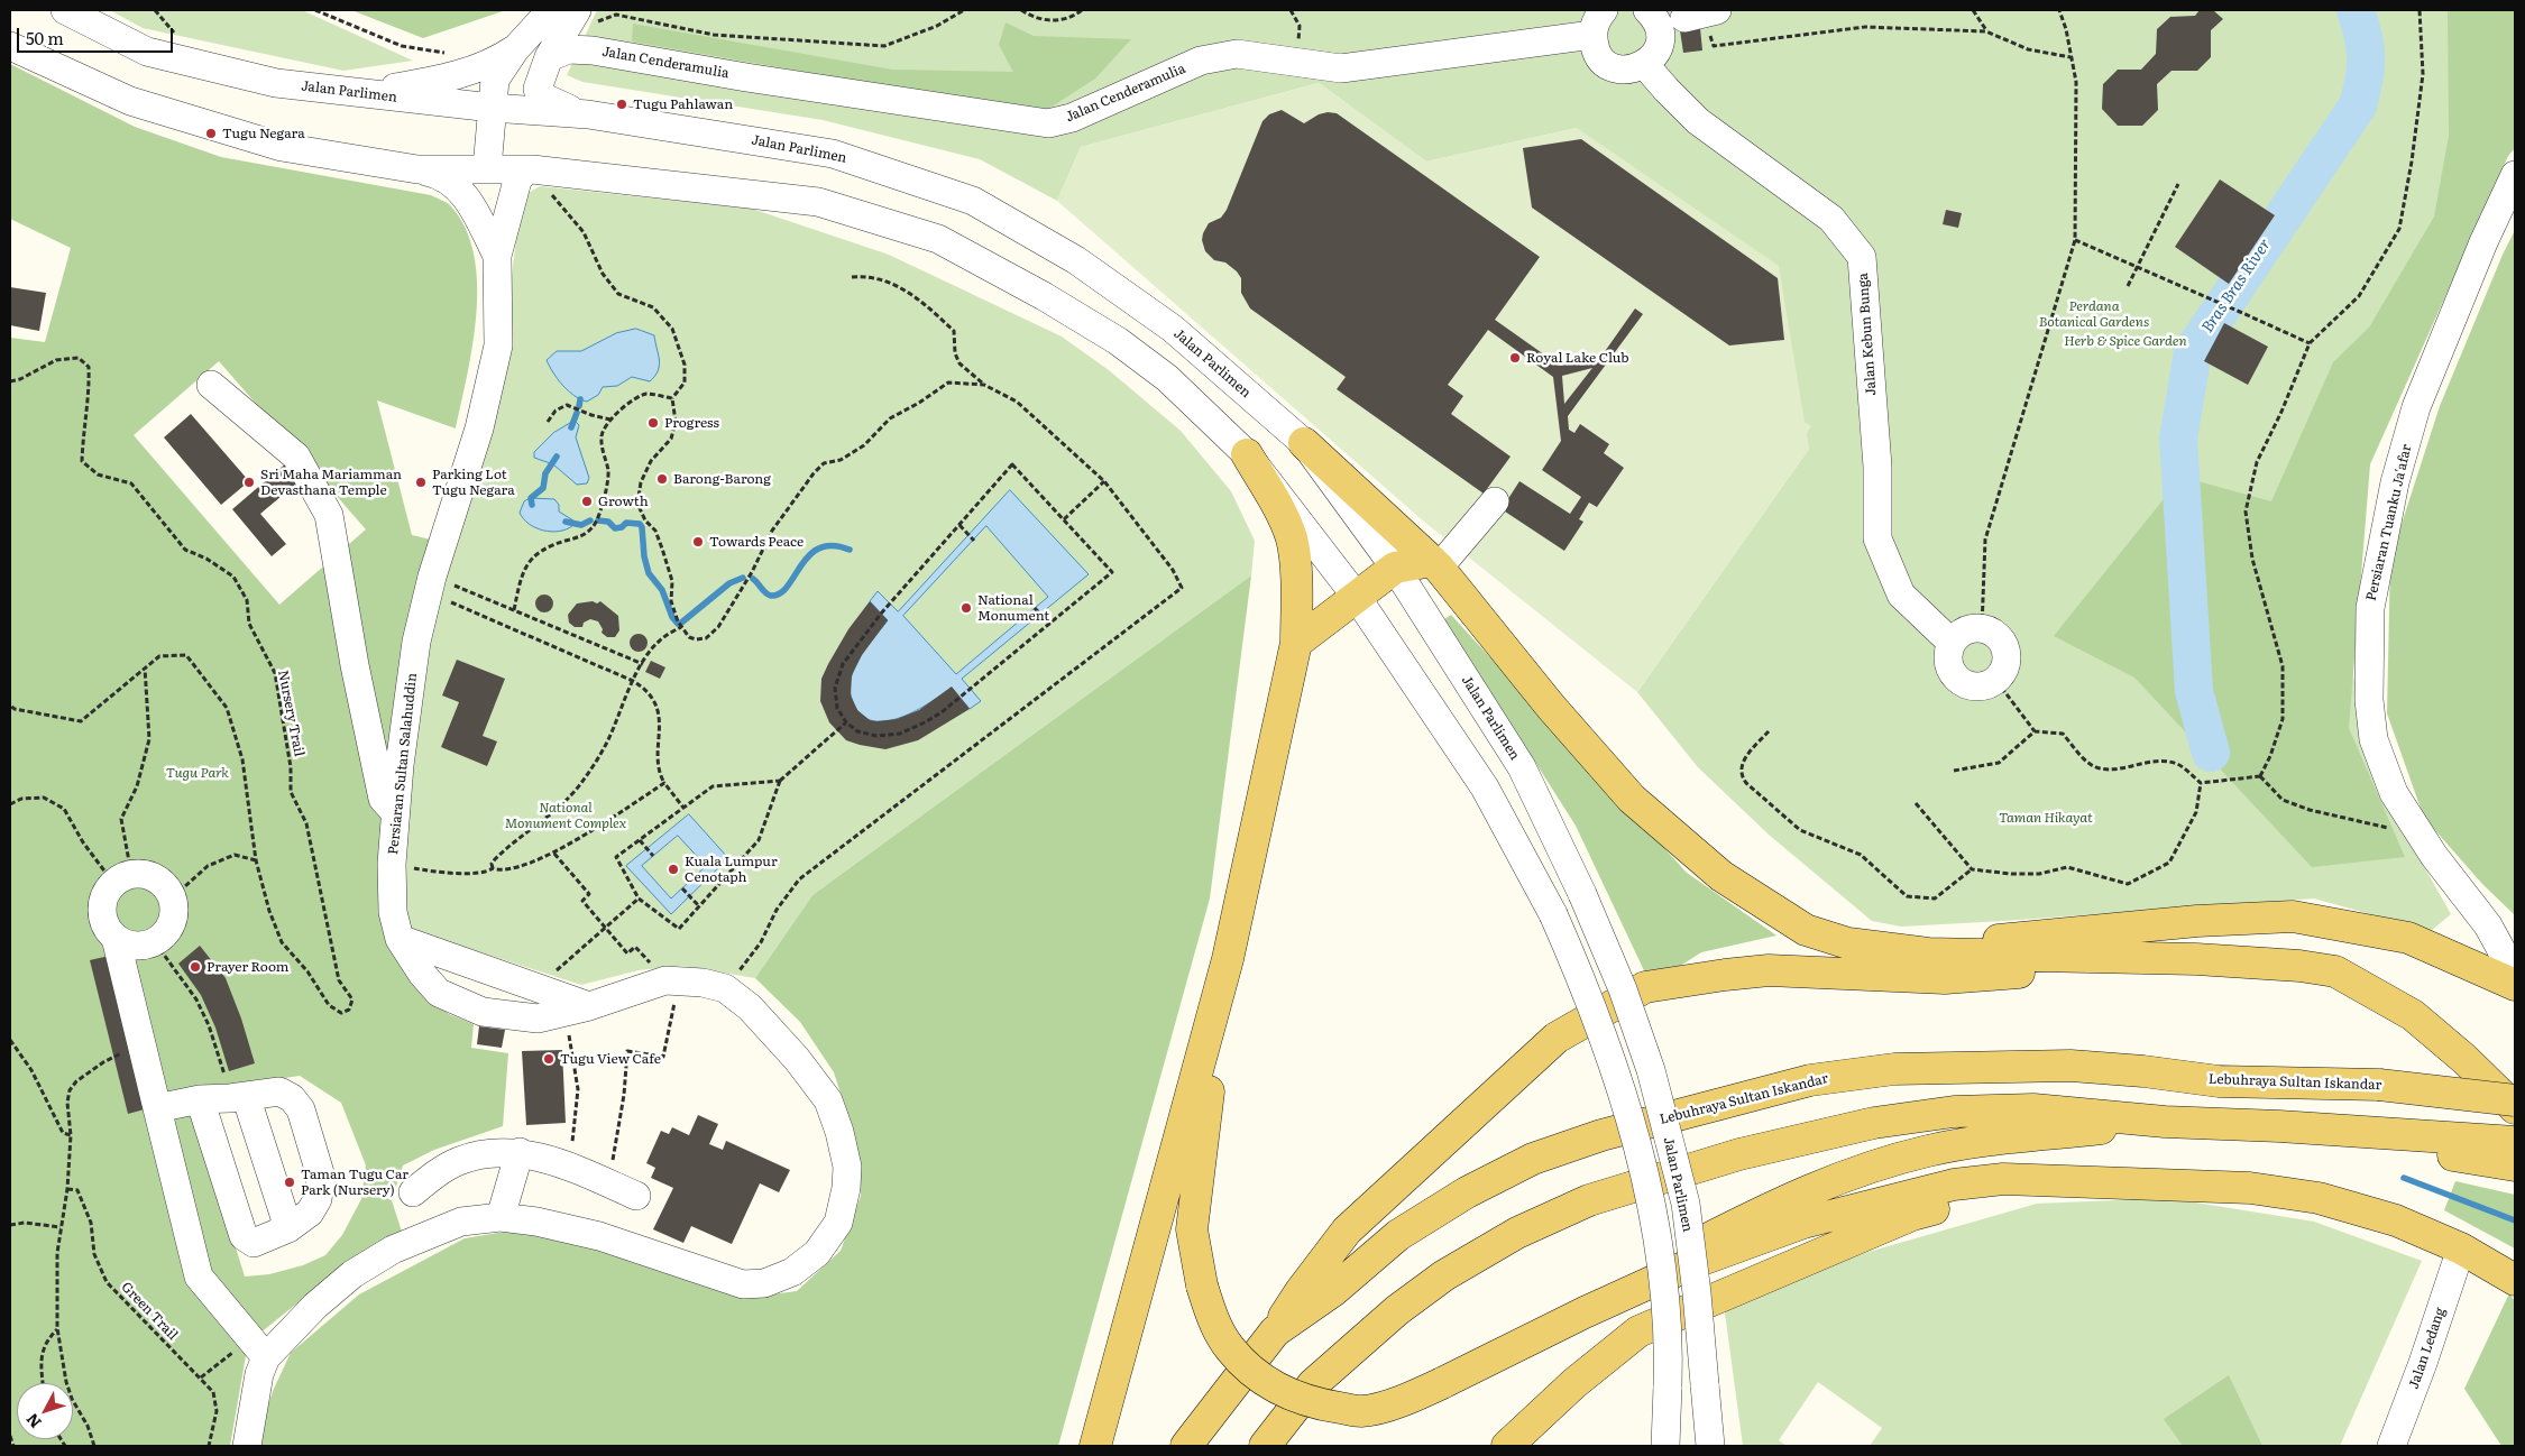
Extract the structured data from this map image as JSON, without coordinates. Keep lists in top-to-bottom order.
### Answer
{
  "streets": {
    "main road": ["Lebuhraya Sultan Iskandar"],
    "street": [
      "Jalan Cenderamulia",
      "Jalan Parlimen",
      "Jalan Kebun Bunga",
      "Persiaran Tuanku Ja'afar",
      "Persiaran Sultan Salahuddin",
      "Jalan Ledang"
    ],
    "path": ["Nursery Trail", "Green Trail"]
  },
  "water": ["Bras Bras River"],
  "parks": [
    "Perdana Botanical Gardens",
    "Herb & Spice Garden",
    "Tugu Park",
    "National Monument Complex",
    "Taman Hikayat"
  ],
  "places": [
    "Tugu Pahlawan",
    "Tugu Negara",
    "Royal Lake Club",
    "Progress",
    "Barong-Barong",
    "Sri Maha Mariamman Devasthana Temple",
    "Parking Lot Tugu Negara",
    "Growth",
    "Towards Peace",
    "National Monument",
    "Kuala Lumpur Cenotaph",
    "Prayer Room",
    "Tugu View Cafe",
    "Taman Tugu Car Park (Nursery)"
  ],
  "scale_bar": "50 m",
  "north": "bottom left"
}
